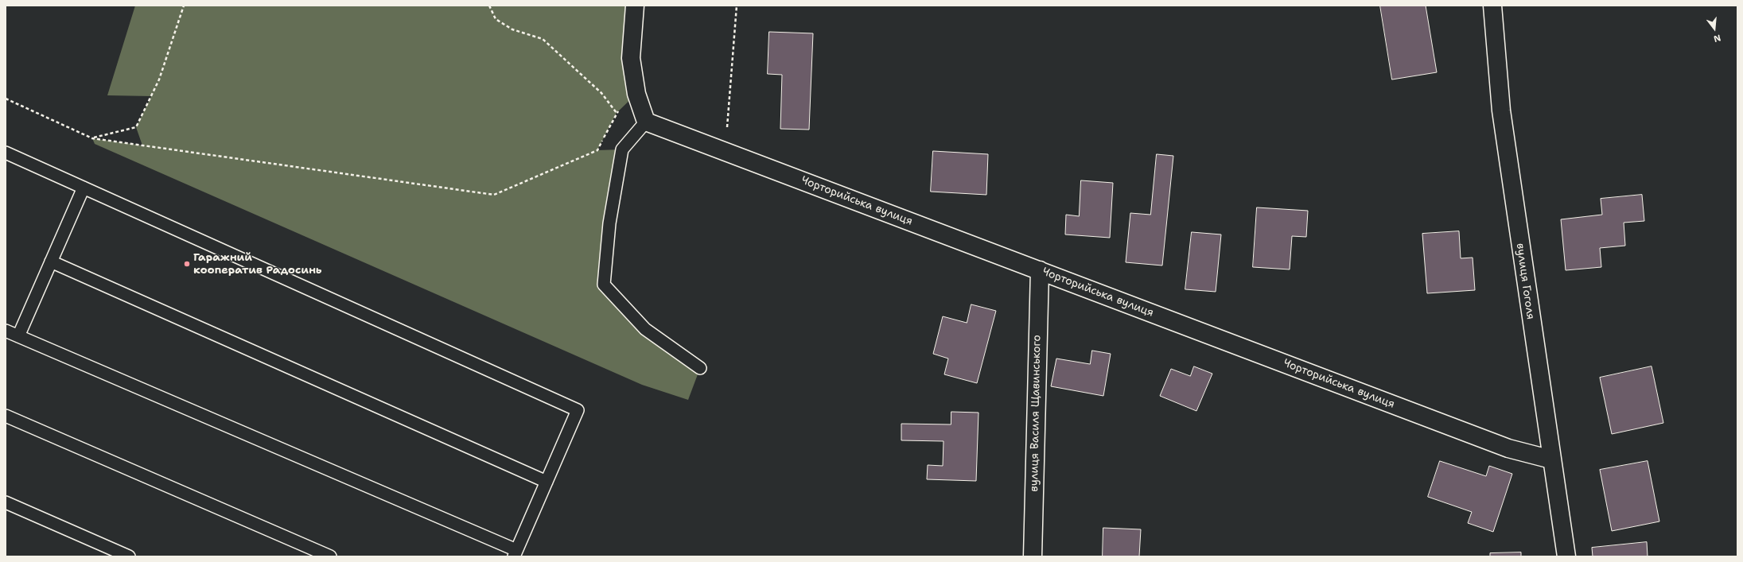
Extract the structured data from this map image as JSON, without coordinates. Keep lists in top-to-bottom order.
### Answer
{
  "streets": {
    "street": ["Чорторийська вулиця", "вулиця Гоголя", "вулиця Василя Щавинського"]
  },
  "crossings": [
    ["Чорторийська вулиця", "вулиця Гоголя"],
    ["Чорторийська вулиця", "вулиця Василя Щавинського"]
  ],
  "places": ["Гаражний кооператив Радосинь"],
  "north": "bottom"
}
